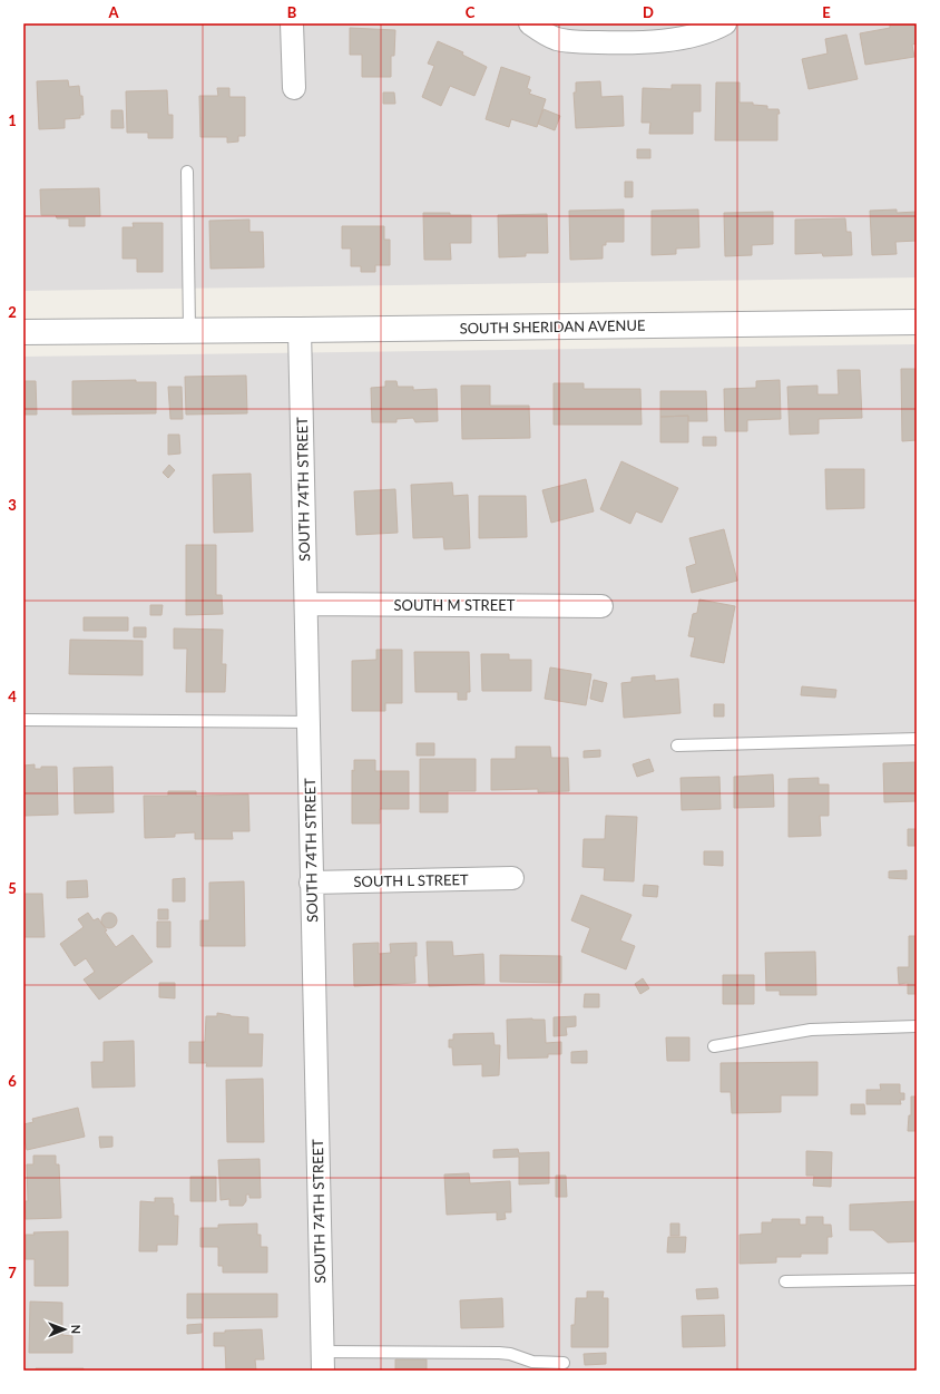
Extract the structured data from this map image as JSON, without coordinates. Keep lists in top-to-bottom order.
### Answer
{
  "streets": {
    "street": [
      "SOUTH SHERIDAN AVENUE",
      "SOUTH 74TH STREET",
      "SOUTH M STREET",
      "SOUTH L STREET"
    ]
  },
  "crossings": [
    ["SOUTH SHERIDAN AVENUE", "SOUTH 74TH STREET"],
    ["SOUTH 74TH STREET", "SOUTH M STREET"],
    ["SOUTH 74TH STREET", "SOUTH L STREET"]
  ],
  "north": "right",
  "grid": {
    "columns": [
      "A",
      "B",
      "C",
      "D",
      "E"
    ],
    "rows": [
      "1",
      "2",
      "3",
      "4",
      "5",
      "6",
      "7"
    ]
  }
}
